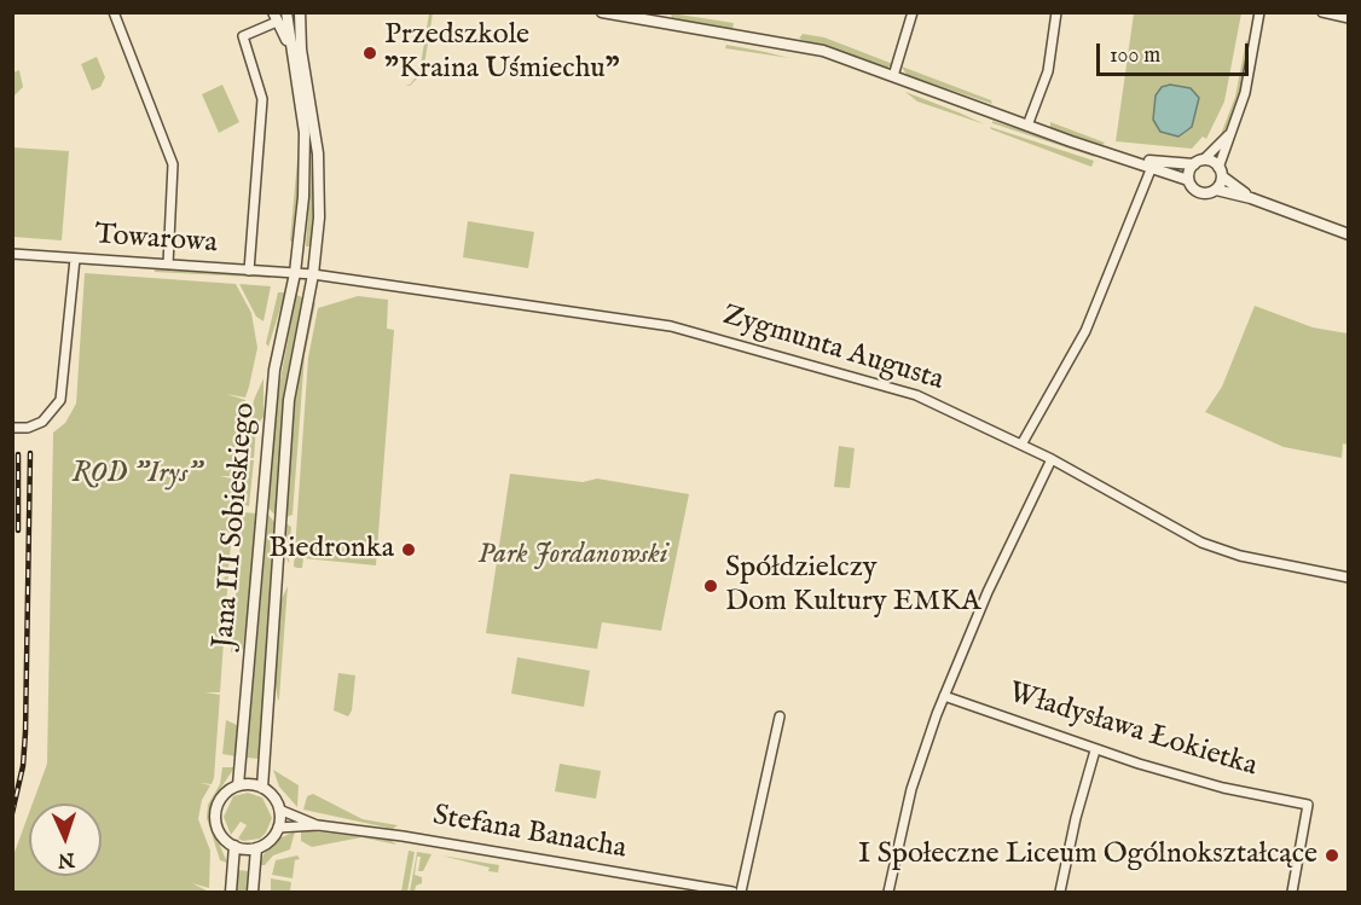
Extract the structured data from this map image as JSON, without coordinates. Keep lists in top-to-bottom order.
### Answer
{
  "streets": {
    "street": [
      "Towarowa",
      "Zygmunta Augusta",
      "Jana III Sobieskiego",
      "Władysława Łokietka",
      "Stefana Banacha"
    ]
  },
  "crossings": [
    ["Towarowa", "Jana III Sobieskiego"],
    ["Zygmunta Augusta", "Jana III Sobieskiego"],
    ["Jana III Sobieskiego", "Stefana Banacha"]
  ],
  "parks": ["ROD \"Irys\"", "Park Jordanowski"],
  "places": [
    "Przedszkole \"Kraina Uśmiechu\"",
    "Biedronka",
    "Spółdzielczy Dom Kultury EMKA",
    "I Społeczne Liceum Ogólnokształcące"
  ],
  "scale_bar": "100 m",
  "north": "bottom"
}
